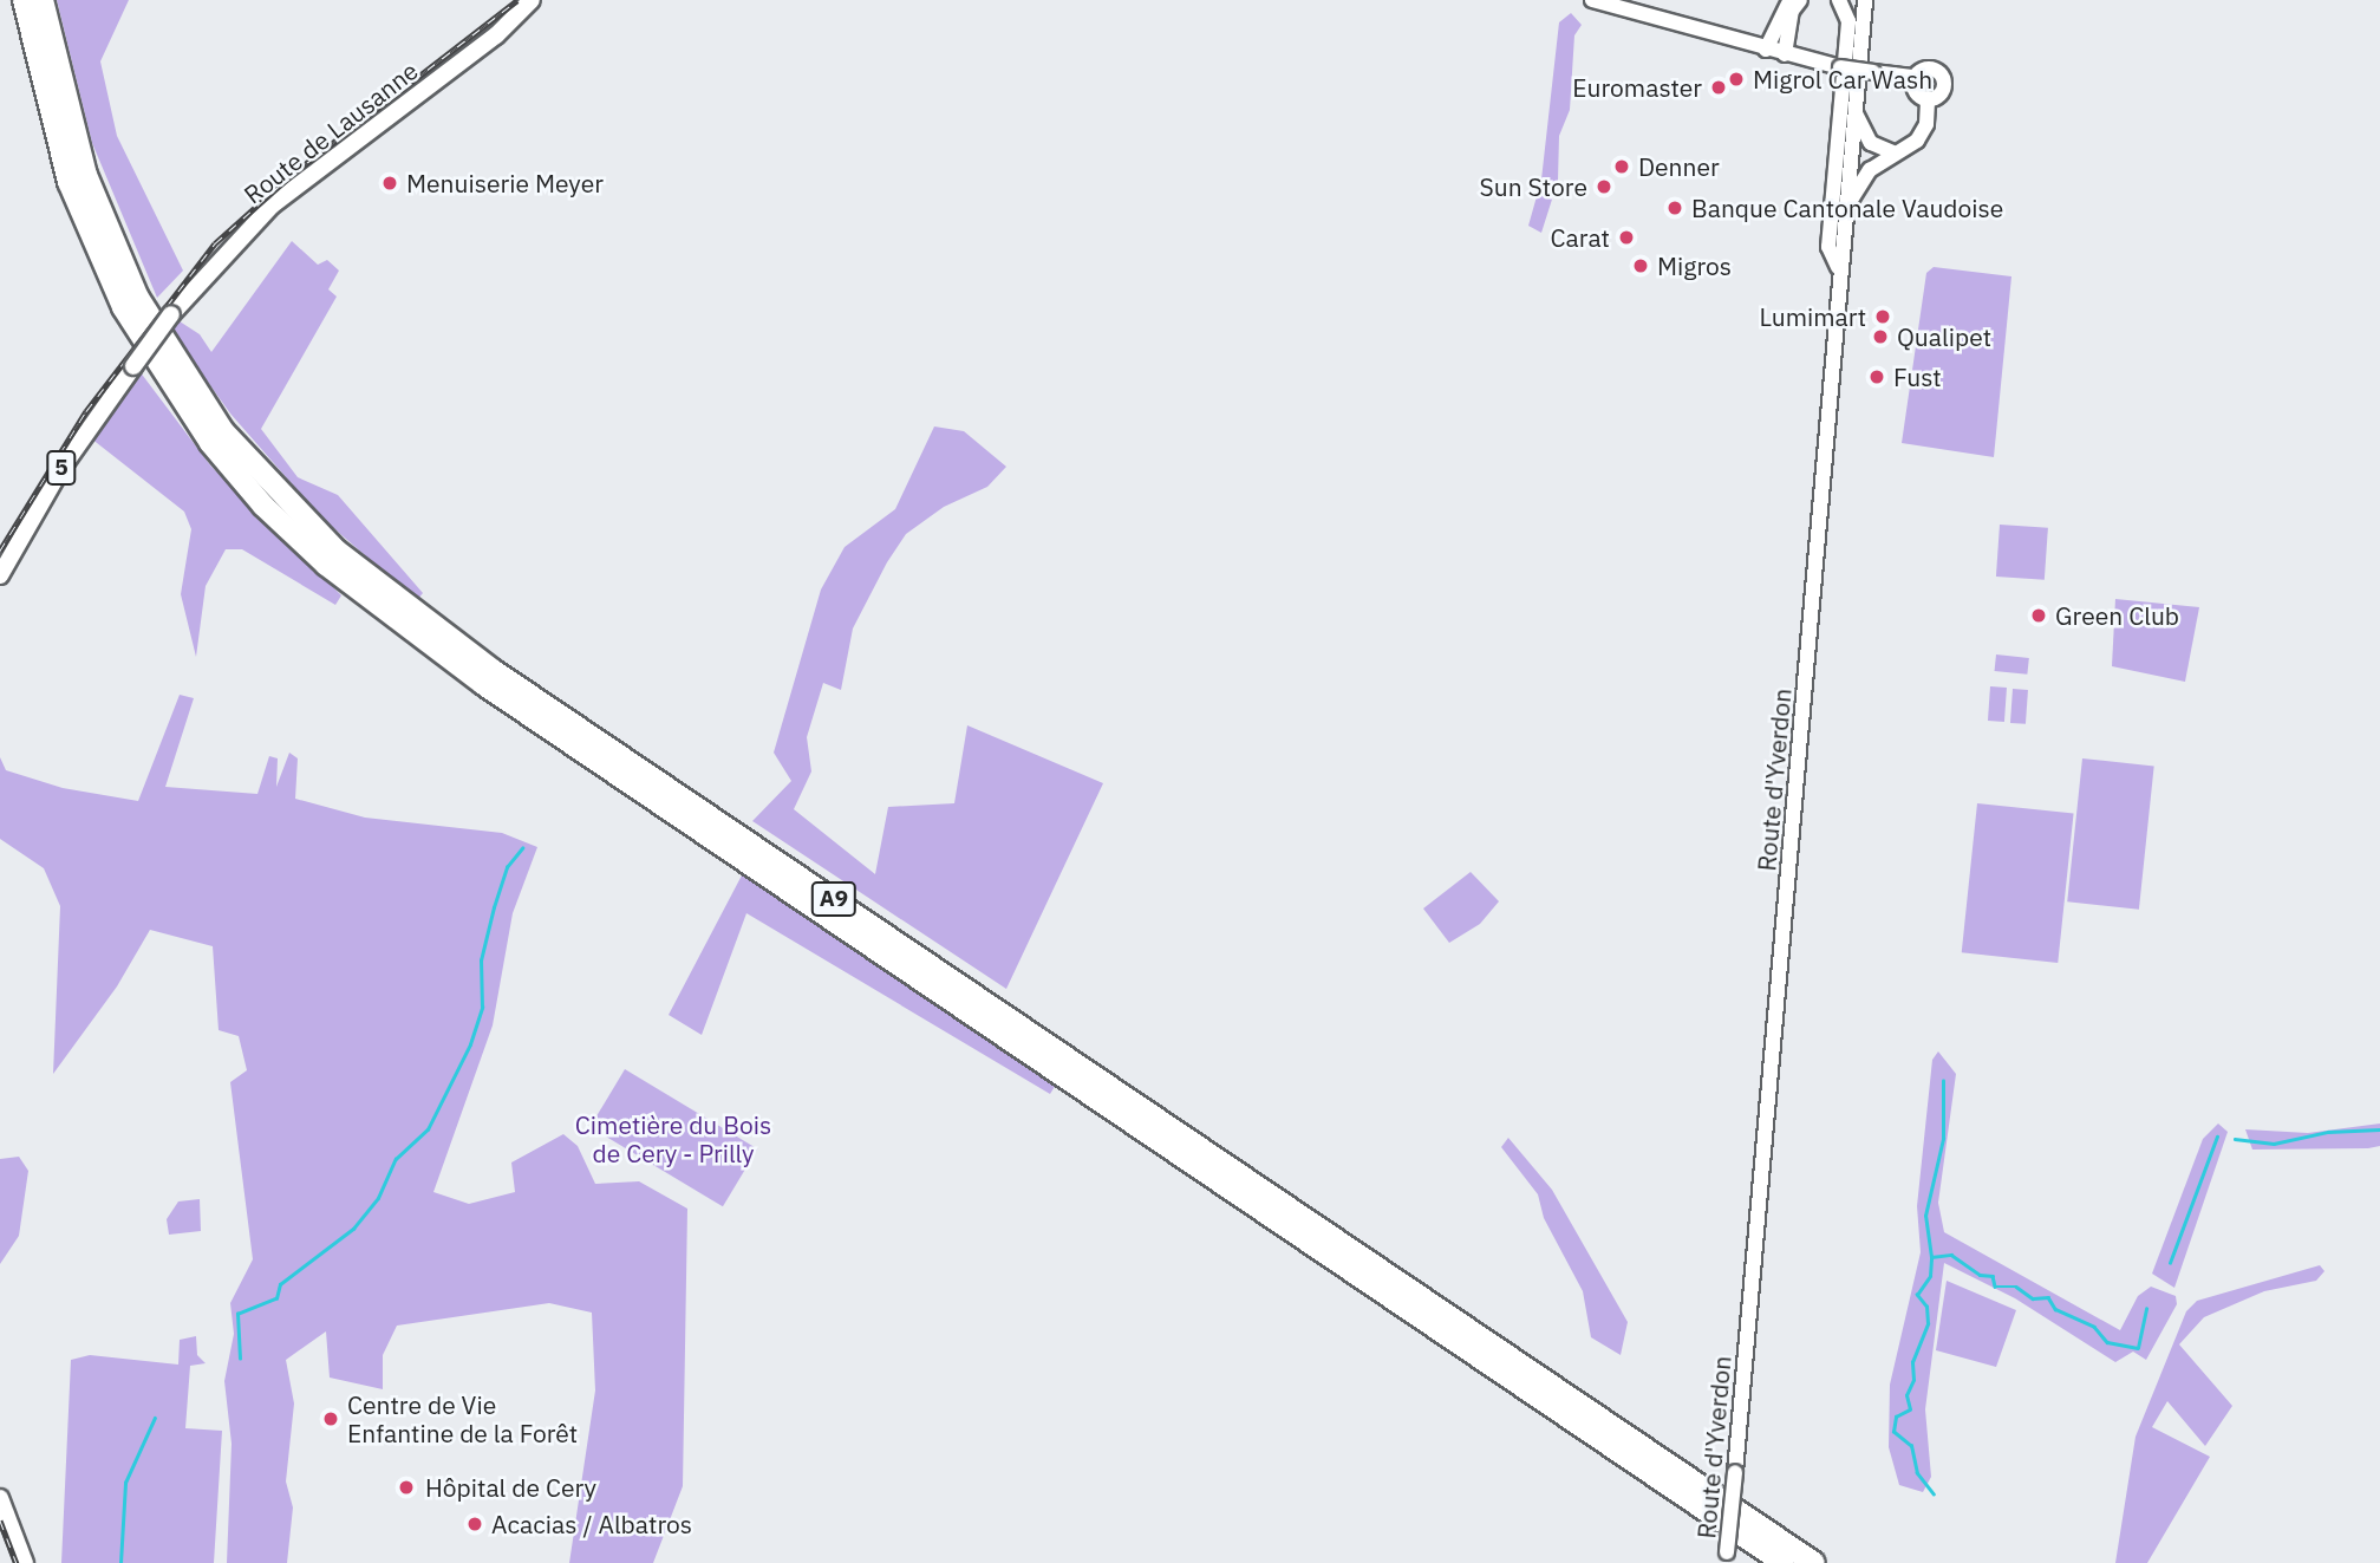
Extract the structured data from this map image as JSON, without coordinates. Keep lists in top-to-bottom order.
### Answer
{
  "streets": {
    "highway": ["A9"],
    "main road": ["Route de Lausanne", "5", "Route d'Yverdon"]
  },
  "parks": ["Cimetière du Bois de Cery - Prilly"],
  "places": [
    "Migrol Car Wash",
    "Euromaster",
    "Denner",
    "Menuiserie Meyer",
    "Sun Store",
    "Banque Cantonale Vaudoise",
    "Carat",
    "Migros",
    "Lumimart",
    "Qualipet",
    "Fust",
    "Green Club",
    "Centre de Vie Enfantine de la Forêt",
    "Hôpital de Cery",
    "Acacias / Albatros"
  ]
}
